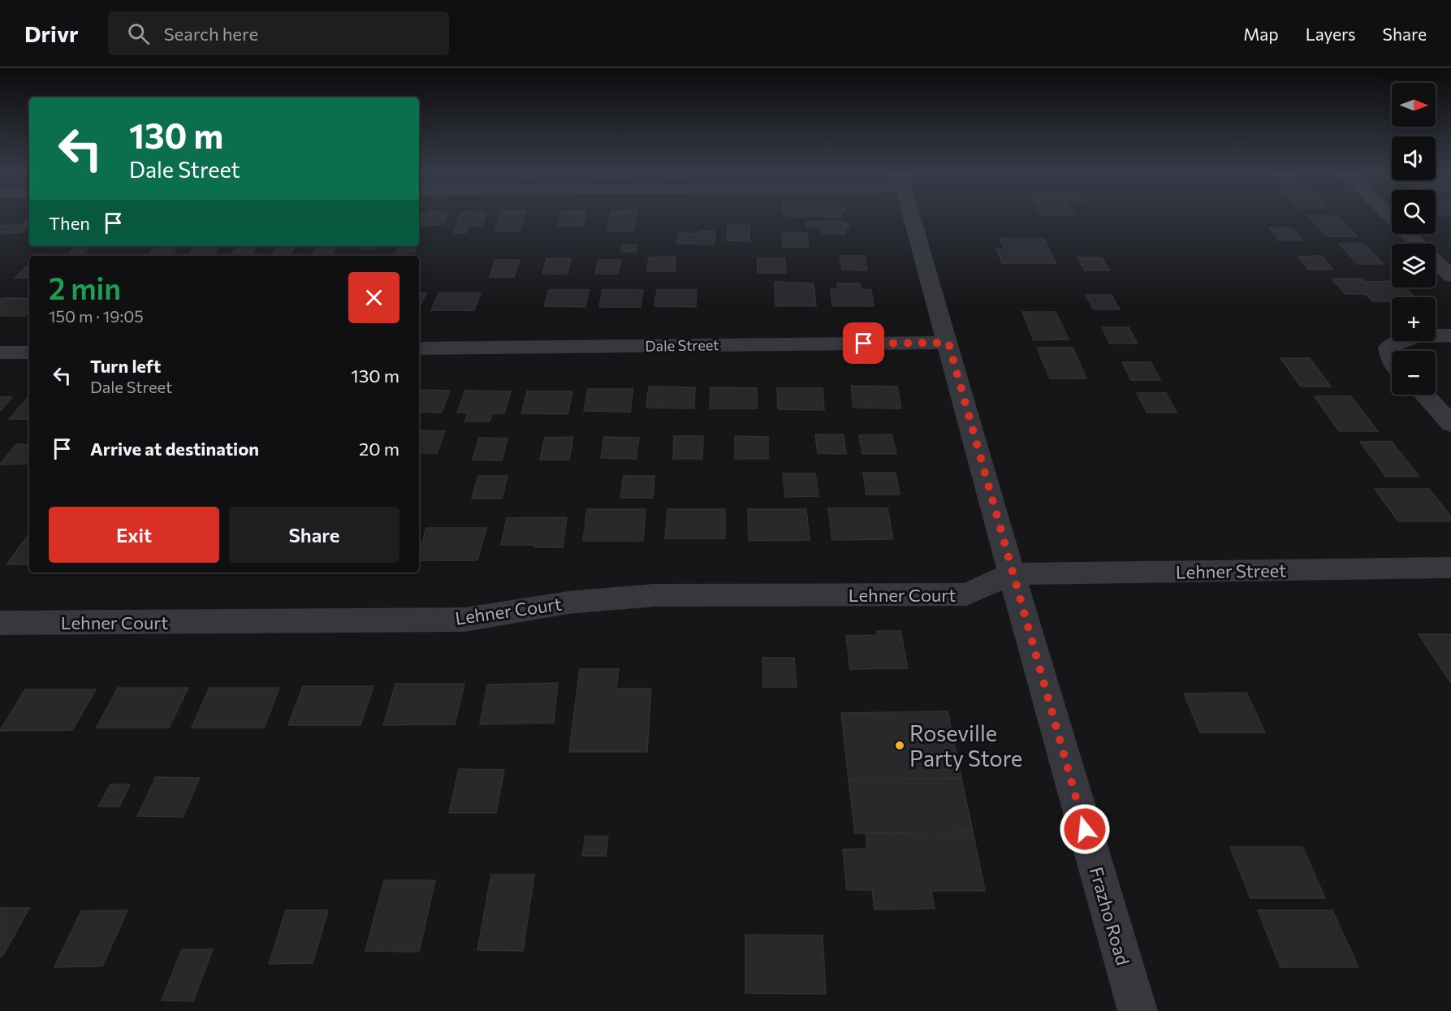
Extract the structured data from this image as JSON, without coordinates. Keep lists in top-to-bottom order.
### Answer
{
  "streets": {
    "street": [
      "Dale Street",
      "Lehner Street",
      "Lehner Court",
      "Frazho Road"
    ]
  },
  "crossings": [
    ["Dale Street", "Frazho Road"],
    ["Lehner Street", "Lehner Court"],
    ["Lehner Street", "Frazho Road"],
    ["Lehner Court", "Frazho Road"]
  ],
  "places": ["Roseville Party Store"],
  "north": "right",
  "page": {
    "header": "Drivr",
    "search": "Search here",
    "nav": ["Map", "Layers", "Share"],
    "map_buttons": ["+", "−"],
    "turn": ["130 m", "Dale Street"],
    "then": "Then",
    "heading": ["2 min", "150 m · 19:05"],
    "list": [
      {
        "name": "Turn left",
        "note": "Dale Street",
        "value": "130 m"
      },
      {
        "name": "Arrive at destination",
        "value": "20 m"
      }
    ],
    "buttons": ["Exit", "Share"]
  }
}
